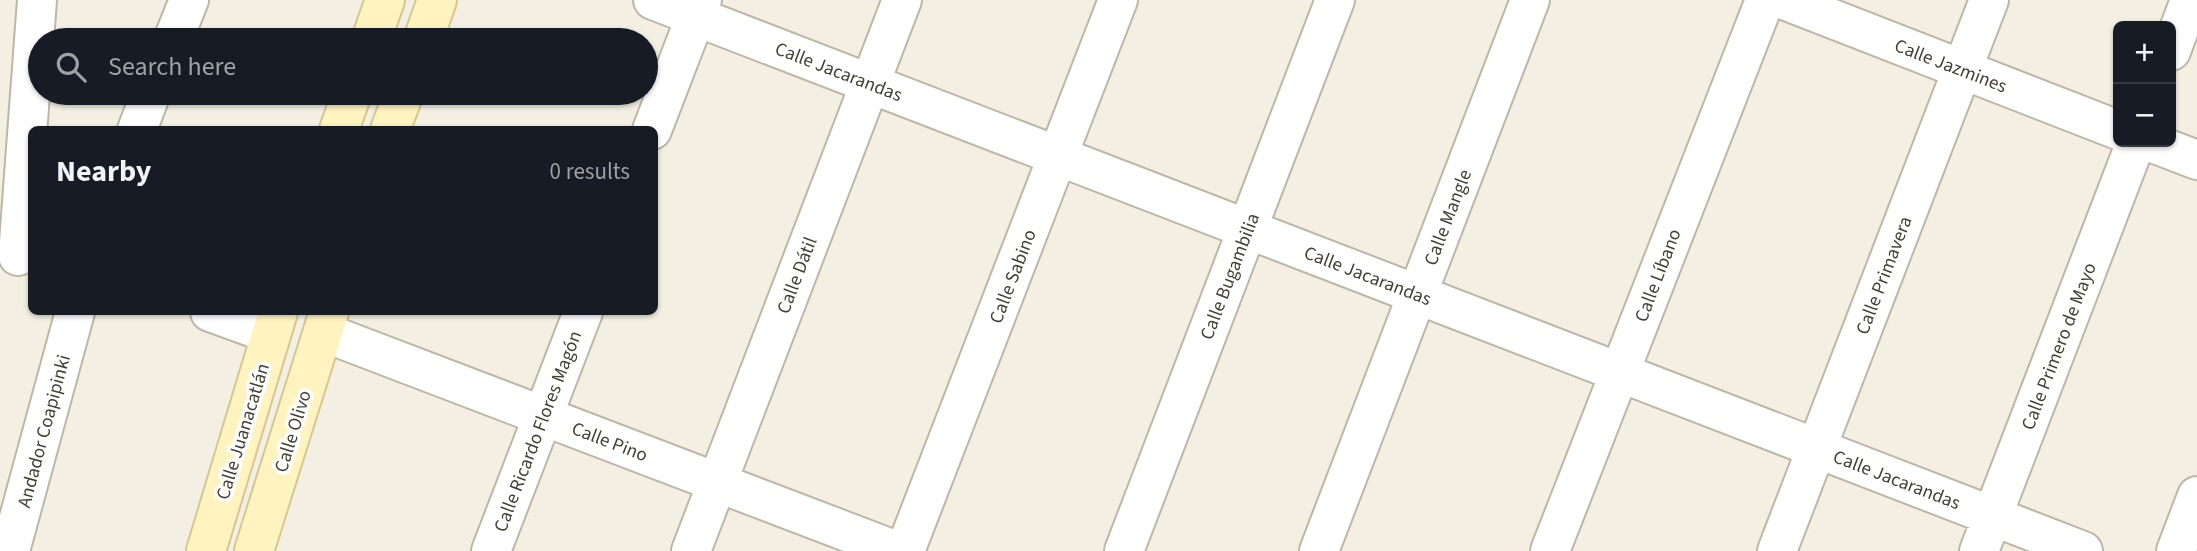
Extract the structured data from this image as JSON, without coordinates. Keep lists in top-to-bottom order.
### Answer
{
  "streets": {
    "street": [
      "Calle Jazmines",
      "Calle Jacarandas",
      "Calle Mangle",
      "Calle Dátil",
      "Calle Líbano",
      "Calle Primavera",
      "Calle Sabino",
      "Calle Bugambilia",
      "Calle Primero de Mayo",
      "Andador Coapipinki",
      "Calle Juanacatlán",
      "Calle Olivo",
      "Calle Ricardo Flores Magón",
      "Calle Pino"
    ]
  },
  "crossings": [
    ["Calle Jazmines", "Calle Primavera"],
    ["Calle Jacarandas", "Calle Mangle"],
    ["Calle Jacarandas", "Calle Dátil"],
    ["Calle Jacarandas", "Calle Líbano"],
    ["Calle Jacarandas", "Calle Primavera"],
    ["Calle Jacarandas", "Calle Sabino"],
    ["Calle Jacarandas", "Calle Bugambilia"],
    ["Calle Jacarandas", "Calle Primero de Mayo"],
    ["Calle Dátil", "Calle Pino"],
    ["Calle Olivo", "Calle Pino"],
    ["Calle Ricardo Flores Magón", "Calle Pino"]
  ],
  "page": {
    "map_buttons": ["+", "−"],
    "search": "Search here",
    "heading": ["Nearby", "0 results"]
  }
}
